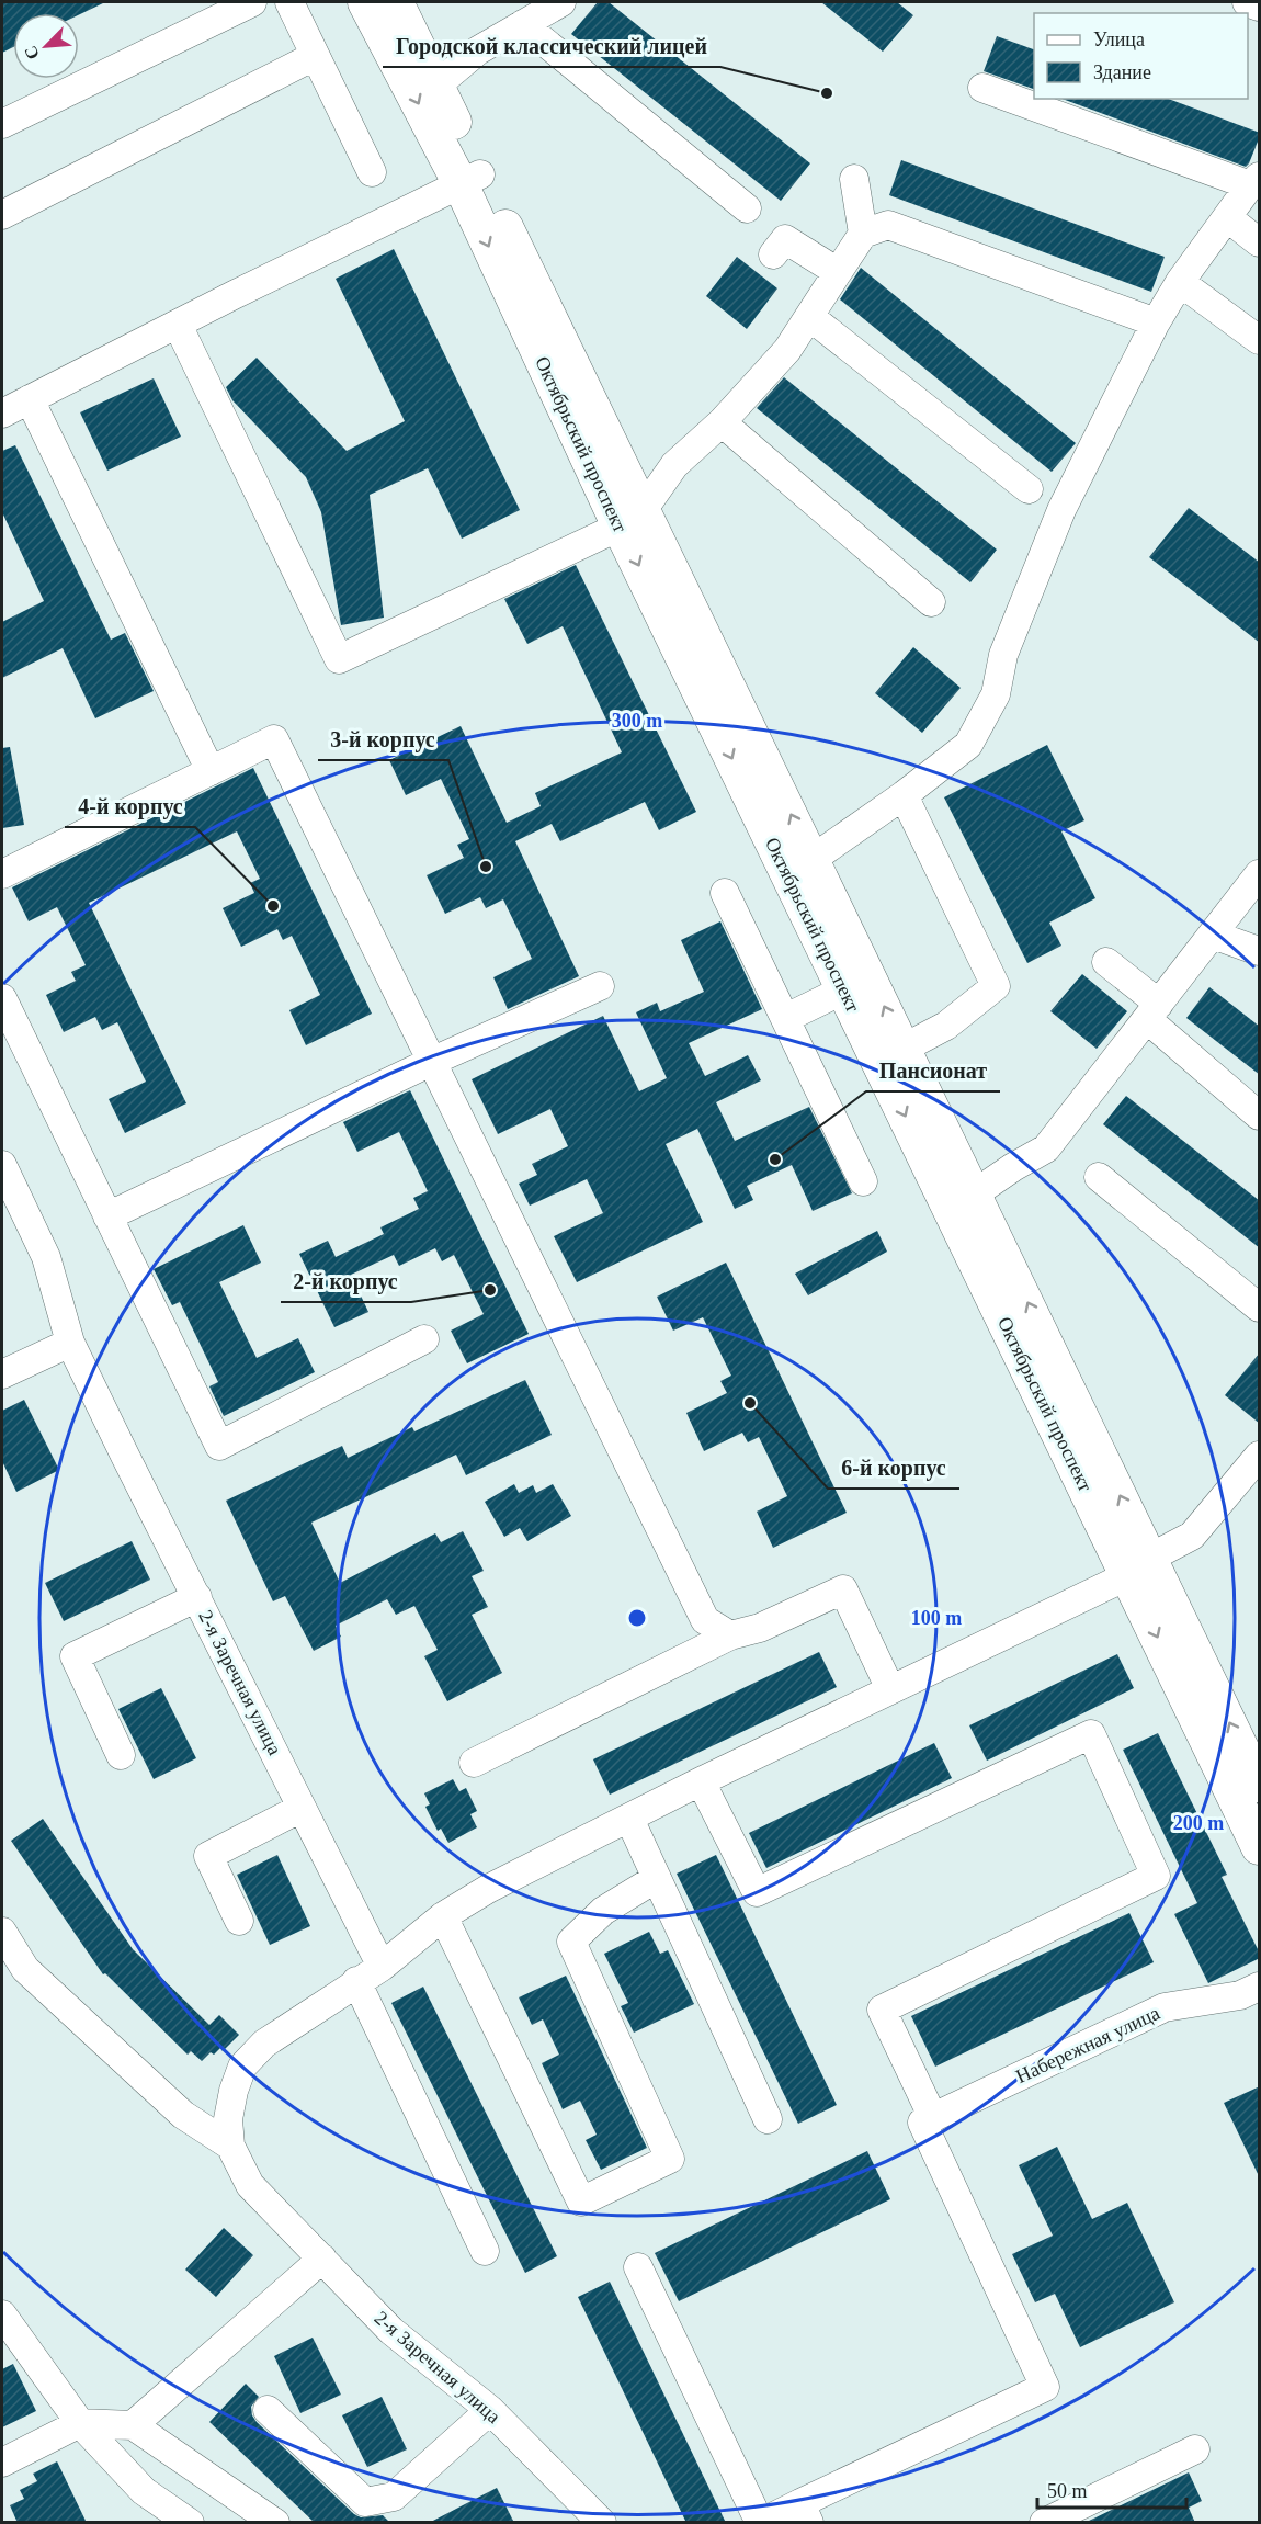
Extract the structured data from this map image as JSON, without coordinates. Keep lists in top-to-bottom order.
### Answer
{
  "streets": {
    "main road": ["Октябрьский проспект"],
    "street": ["2-я Заречная улица", "Набережная улица"]
  },
  "places": [
    "Городской классический лицей",
    "3-й корпус",
    "4-й корпус",
    "Пансионат",
    "2-й корпус",
    "6-й корпус"
  ],
  "legend": ["Улица", "Здание"],
  "scale_bar": "50 m",
  "north": "bottom left",
  "rings": ["300 m", "100 m", "200 m"]
}
